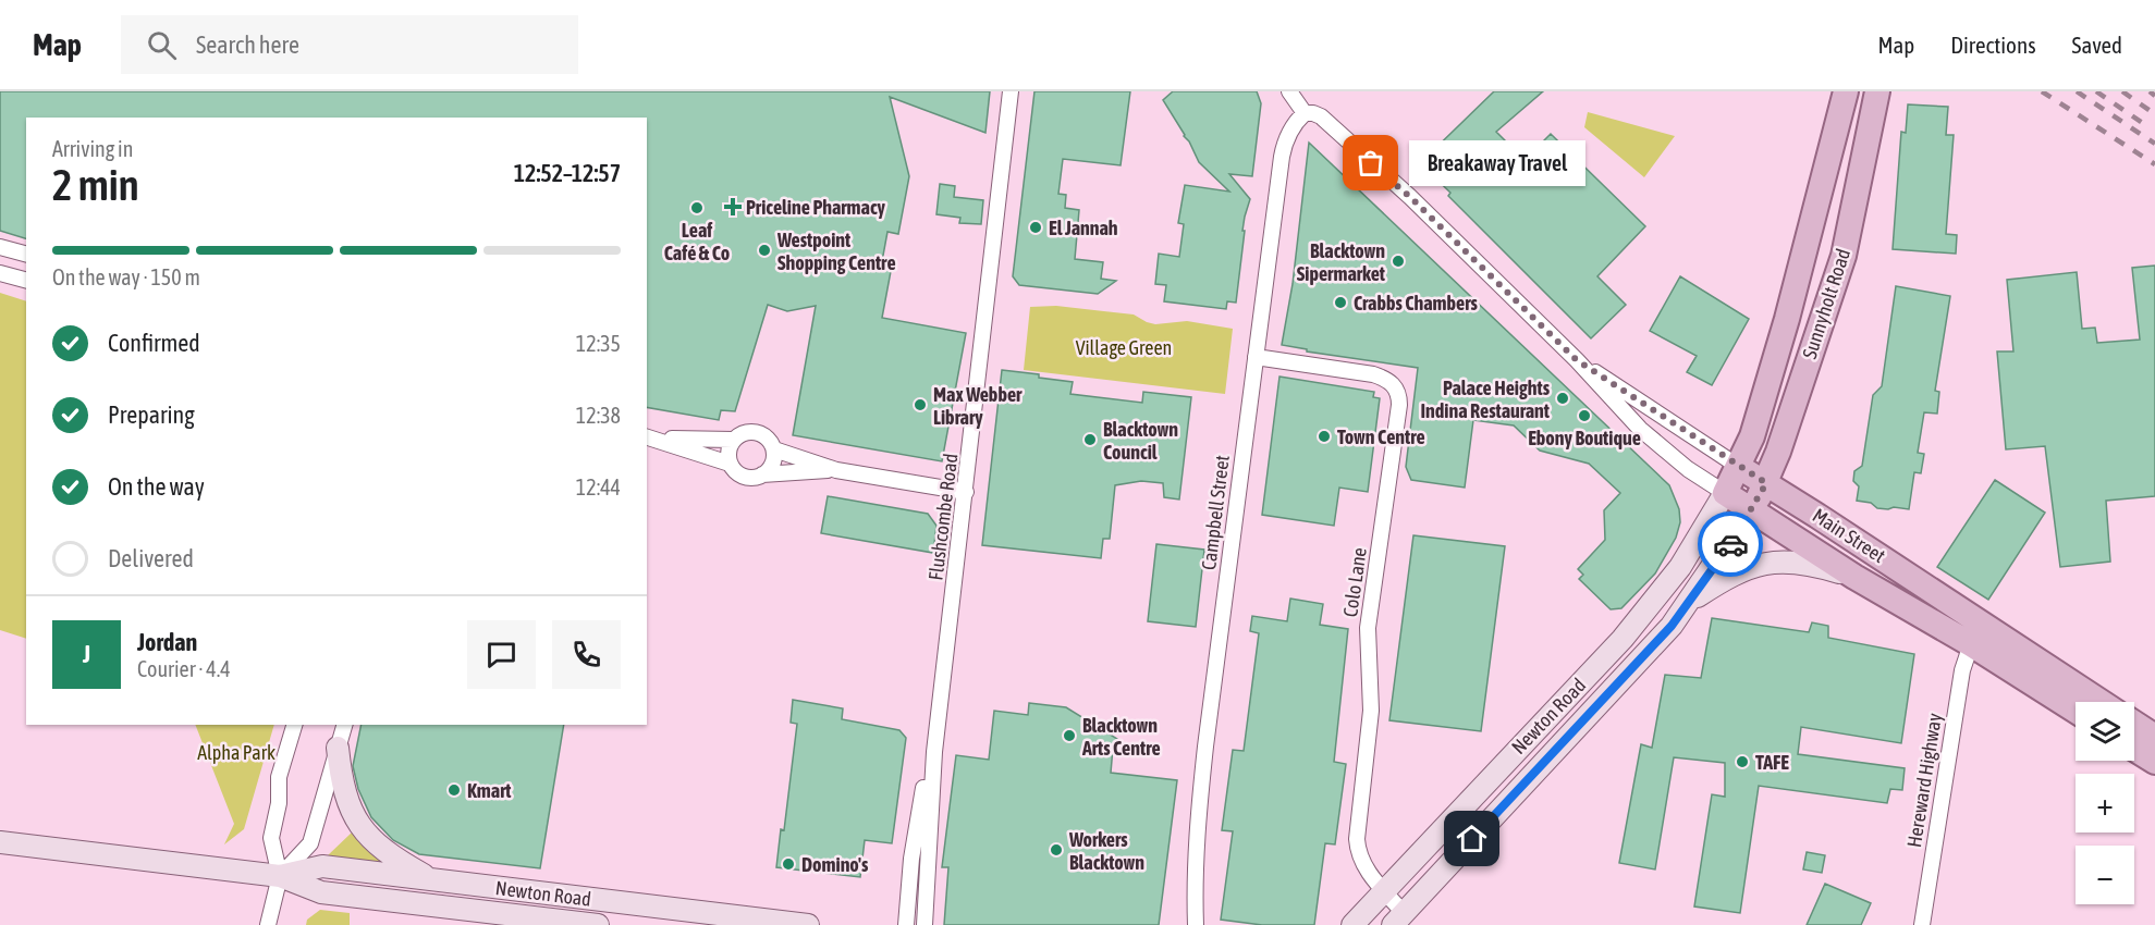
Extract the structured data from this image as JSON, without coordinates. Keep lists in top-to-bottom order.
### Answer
{
  "streets": {
    "main road": ["Sunnyholt Road", "Main Street", "Newton Road"],
    "street": [
      "Campbell Street",
      "Flushcombe Road",
      "Colo Lane",
      "Hereward Highway"
    ]
  },
  "crossings": [
    ["Sunnyholt Road", "Main Street"],
    ["Sunnyholt Road", "Newton Road"],
    ["Campbell Street", "Main Street"],
    ["Campbell Street", "Colo Lane"],
    ["Main Street", "Newton Road"],
    ["Main Street", "Hereward Highway"],
    ["Colo Lane", "Newton Road"]
  ],
  "parks": ["Village Green", "Alpha Park"],
  "places": {
    "other": [
      "Breakaway Travel",
      "Leaf Café & Co",
      "El Jannah",
      "Westpoint Shopping Centre",
      "Blacktown Sipermarket",
      "Crabbs Chambers",
      "Palace Heights Indina Restaurant",
      "Max Webber Library",
      "Ebony Boutique",
      "Town Centre",
      "Blacktown Council",
      "Blacktown Arts Centre",
      "TAFE",
      "Kmart",
      "Workers Blacktown",
      "Domino's"
    ],
    "health": ["Priceline Pharmacy"]
  },
  "page": {
    "header": "Map",
    "search": "Search here",
    "nav": ["Map", "Directions", "Saved"],
    "heading": ["2 min", "Arriving in", "12:52–12:57"],
    "panel": ["Jordan", "Courier · 4.4"],
    "bubble": "Breakaway Travel",
    "bar": "On the way · 150 m",
    "list": [
      ["Confirmed", "12:35"],
      ["Preparing", "12:38"],
      ["On the way", "12:44"],
      "Delivered"
    ],
    "round": "J",
    "map_buttons": ["+", "−"]
  }
}
